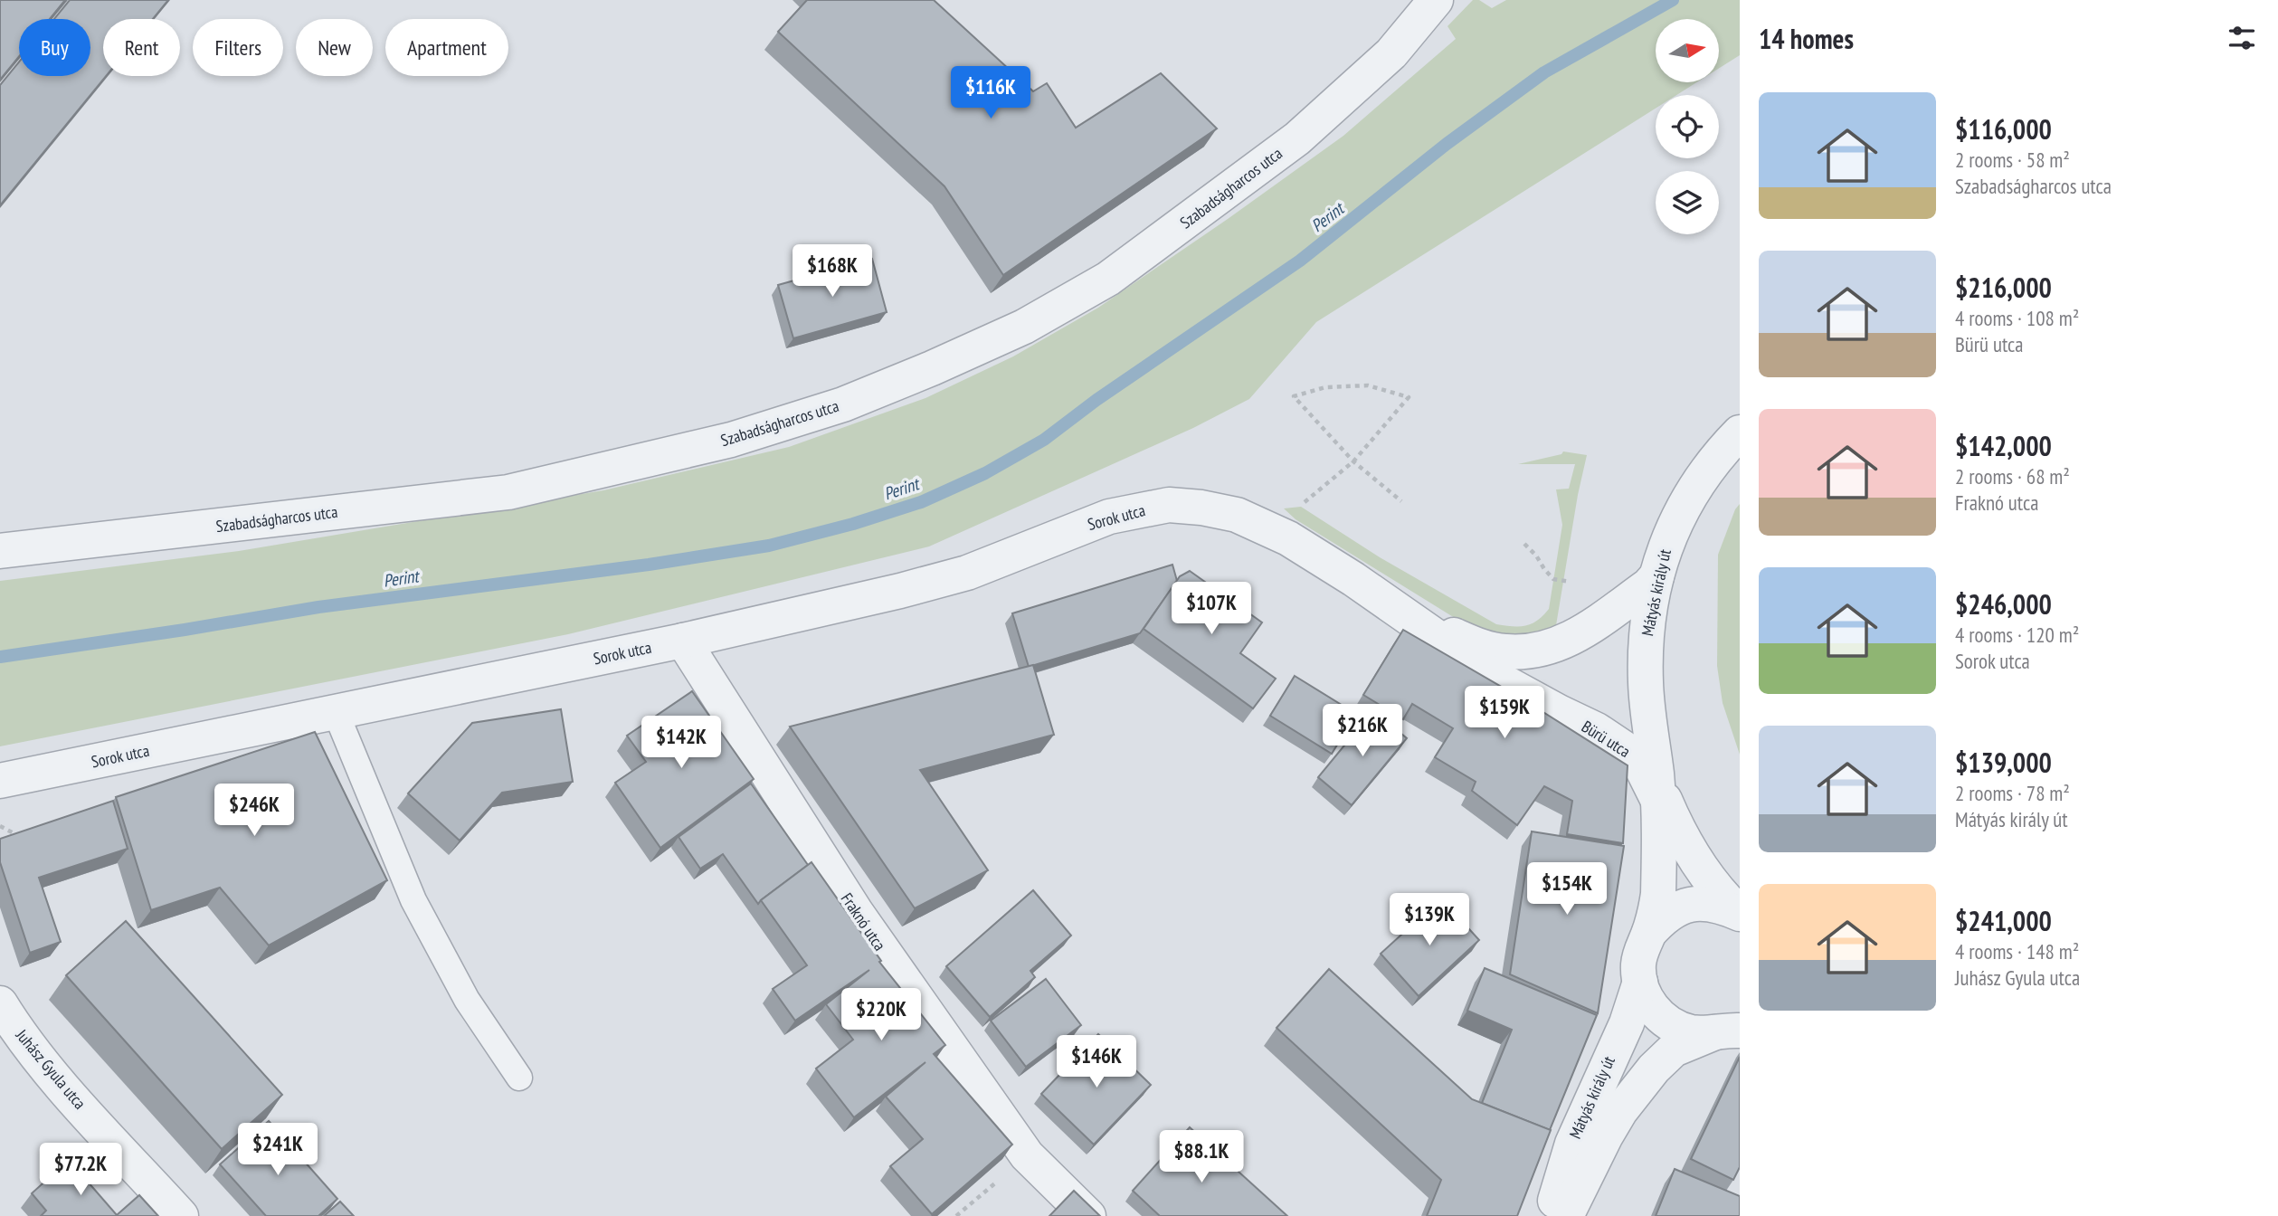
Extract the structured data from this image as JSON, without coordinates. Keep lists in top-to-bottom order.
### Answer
{
  "streets": {
    "street": [
      "Szabadságharcos utca",
      "Sorok utca",
      "Mátyás király út",
      "Bürü utca",
      "Fraknó utca",
      "Juhász Gyula utca"
    ]
  },
  "crossings": [
    ["Sorok utca", "Bürü utca"],
    ["Sorok utca", "Fraknó utca"],
    ["Mátyás király út", "Bürü utca"]
  ],
  "water": ["Perint"],
  "north": "right",
  "page": {
    "heading": "14 homes",
    "chip": [
      "Buy",
      "Rent",
      "Filters",
      "New",
      "Apartment"
    ],
    "price": [
      "$116K",
      "$168K",
      "$107K",
      "$159K",
      "$216K",
      "$142K",
      "$246K",
      "$154K",
      "$139K",
      "$220K",
      "$146K",
      "$241K",
      "$88.1K",
      "$77.2K"
    ],
    "list": [
      {
        "name": "$116,000",
        "note": "2 rooms · 58 m² · Szabadságharcos utca"
      },
      {
        "name": "$216,000",
        "note": "4 rooms · 108 m² · Bürü utca"
      },
      {
        "name": "$142,000",
        "note": "2 rooms · 68 m² · Fraknó utca"
      },
      {
        "name": "$246,000",
        "note": "4 rooms · 120 m² · Sorok utca"
      },
      {
        "name": "$139,000",
        "note": "2 rooms · 78 m² · Mátyás király út"
      },
      {
        "name": "$241,000",
        "note": "4 rooms · 148 m² · Juhász Gyula utca"
      }
    ]
  }
}
